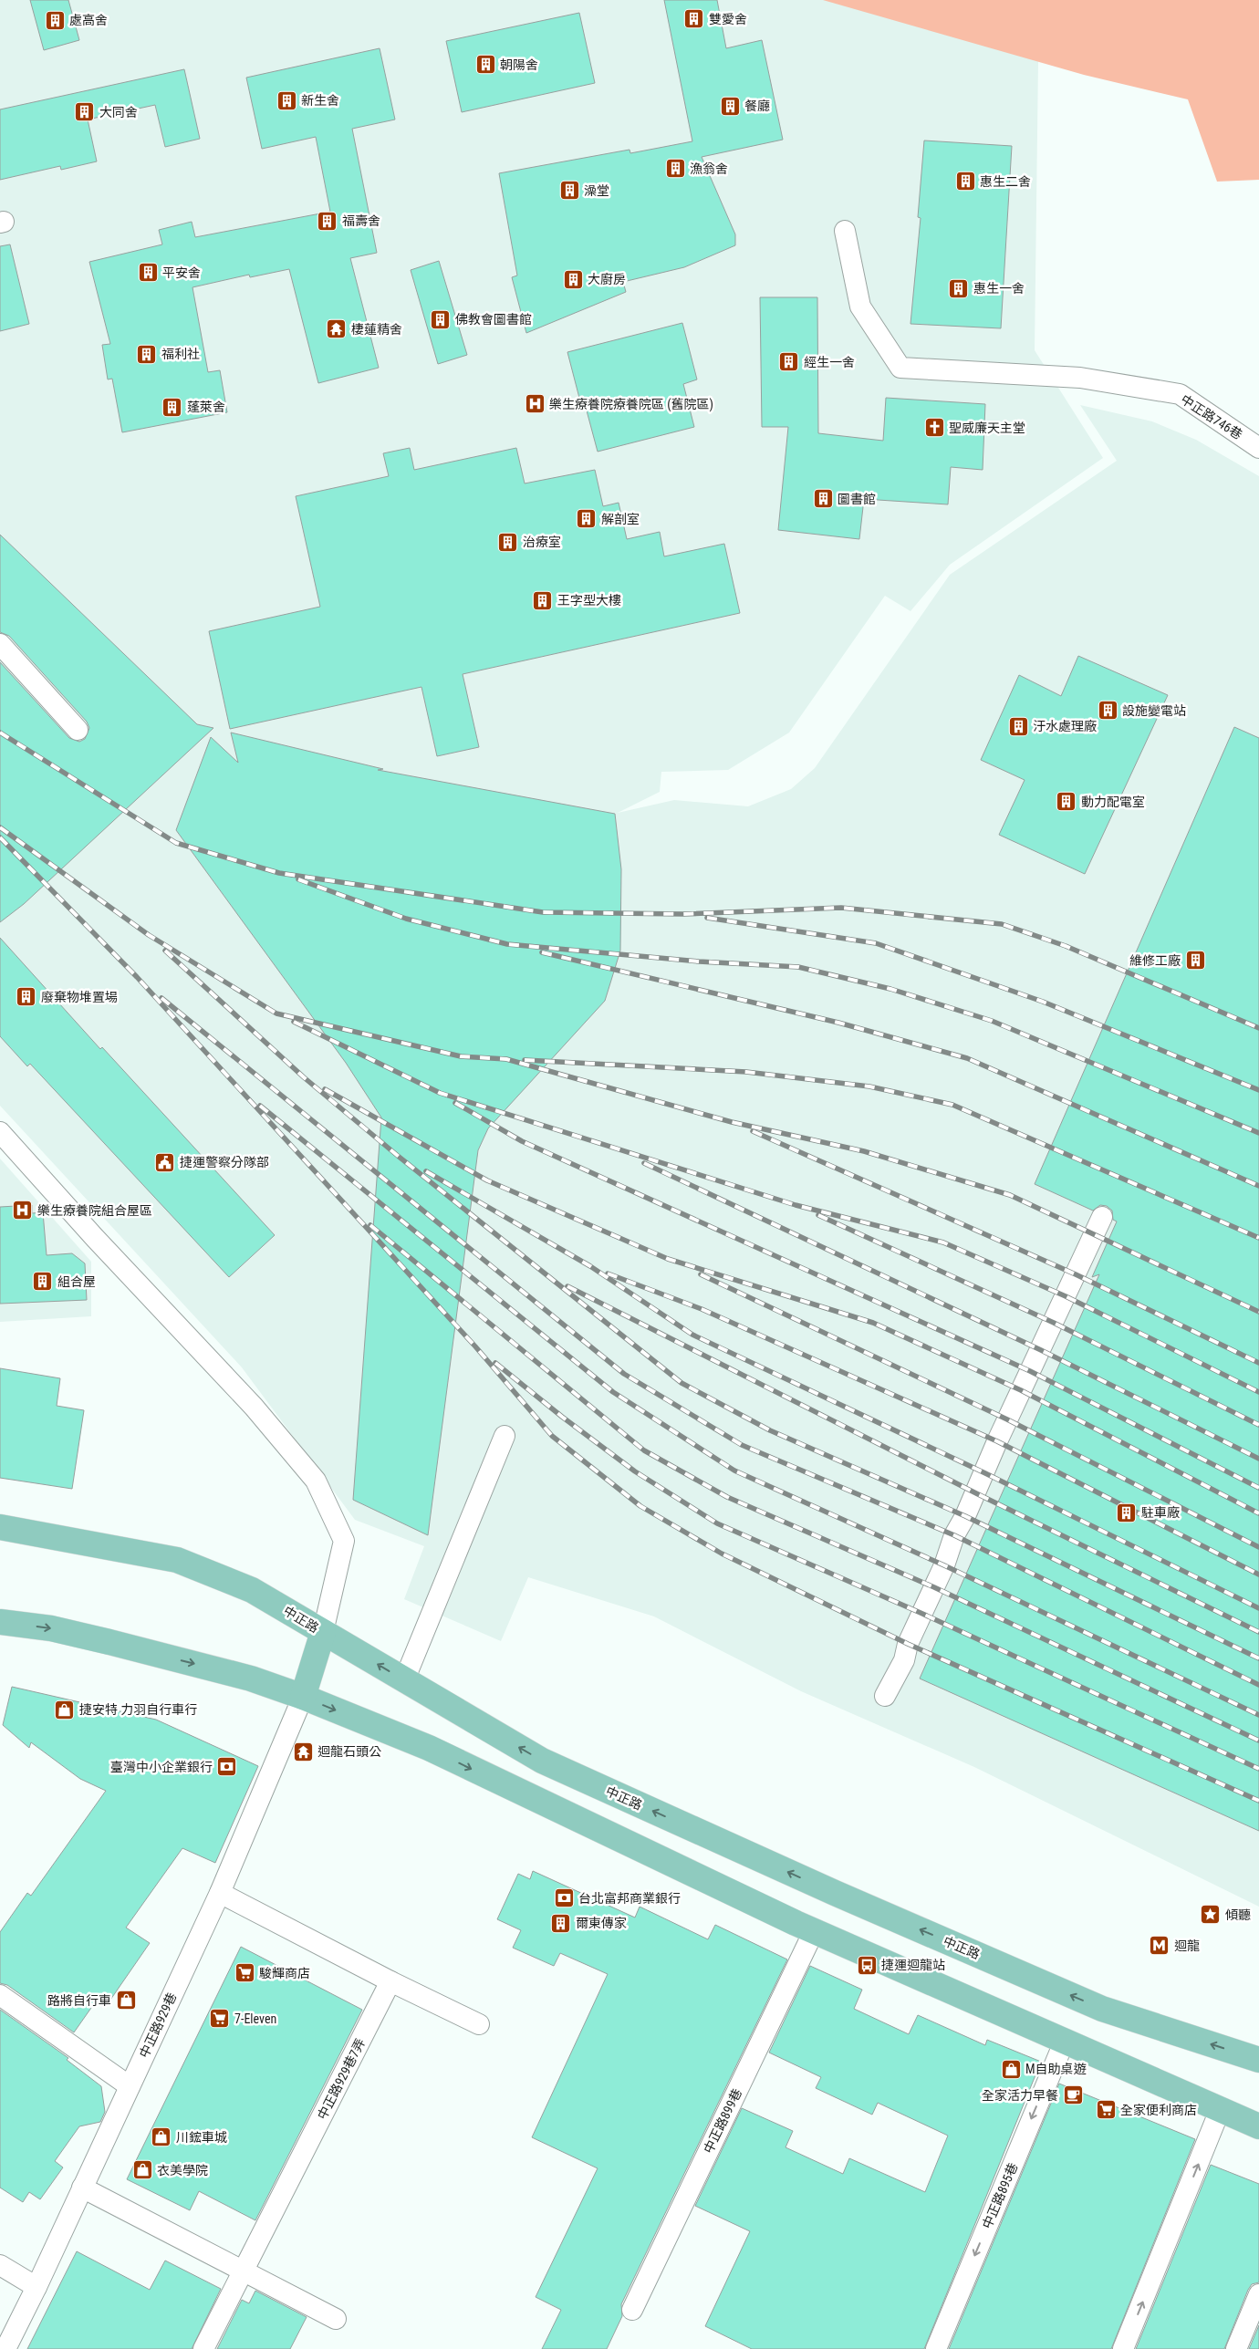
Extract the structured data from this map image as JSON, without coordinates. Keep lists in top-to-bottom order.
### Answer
{
  "streets": {
    "main road": ["中正路"],
    "lane": [
      "中正路746巷",
      "中正路929巷",
      "中正路929巷7弄",
      "中正路899巷",
      "中正路895巷"
    ]
  },
  "places": {
    "building": [
      "雙愛舍",
      "處高舍",
      "朝陽舍",
      "新生舍",
      "餐廳",
      "大同舍",
      "漁翁舍",
      "惠生二舍",
      "澡堂",
      "福壽舍",
      "平安舍",
      "大廚房",
      "惠生一舍",
      "佛教會圖書館",
      "福利社",
      "經生一舍",
      "蓬萊舍",
      "圖書館",
      "解剖室",
      "治療室",
      "王字型大樓",
      "設施變電站",
      "汙水處理廠",
      "動力配電室",
      "維修工廠",
      "廢棄物堆置場",
      "組合屋",
      "駐車廠",
      "爾東傳家"
    ],
    "temple": ["棲蓮精舍", "迴龍石頭公"],
    "hospital": ["樂生療養院療養院區 (舊院區)", "樂生療養院組合屋區"],
    "church": ["聖威廉天主堂"],
    "public building": ["捷運警察分隊部"],
    "shop": [
      "捷安特 力羽自行車行",
      "路將自行車",
      "M自助桌遊",
      "川鋐車城",
      "衣美學院"
    ],
    "bank": ["臺灣中小企業銀行", "台北富邦商業銀行"],
    "place": ["傾聽"],
    "metro station": ["迴龍"],
    "bus stop": ["捷運迴龍站"],
    "supermarket": ["駿輝商店", "7-Eleven", "全家便利商店"],
    "cafe": ["全家活力早餐"]
  }
}
